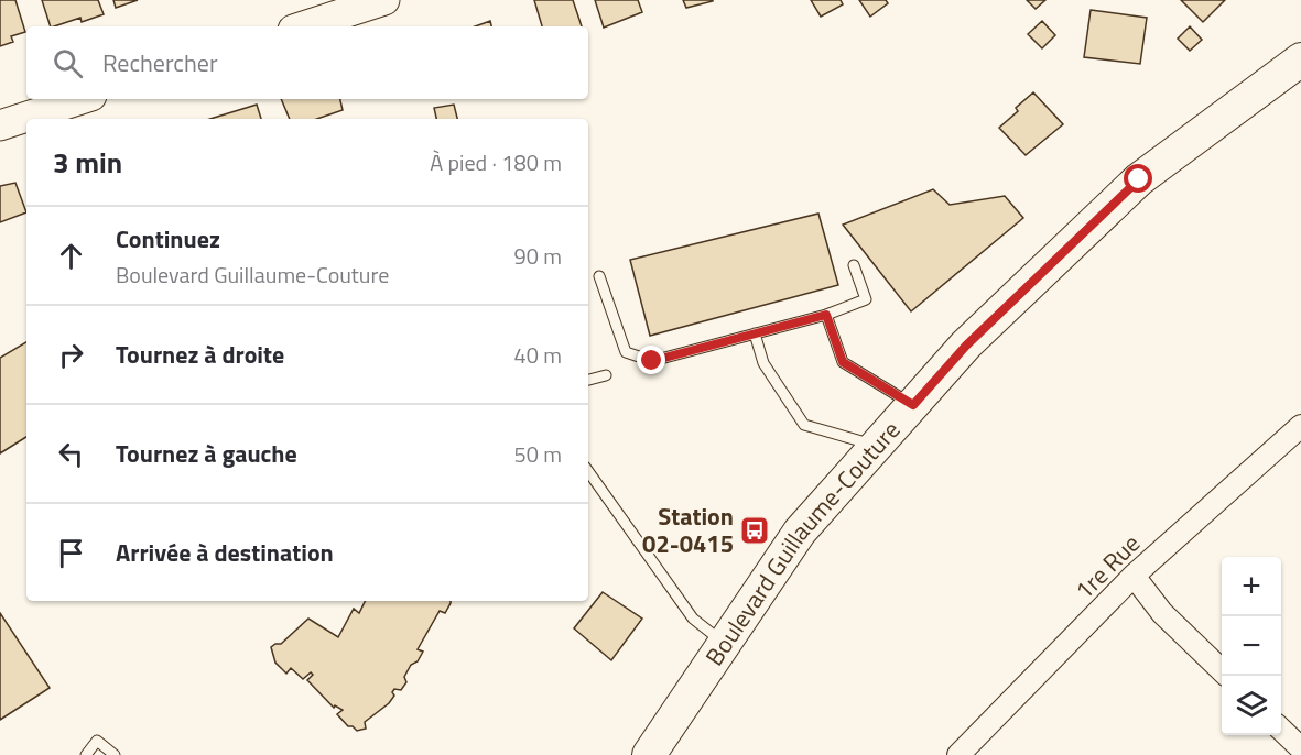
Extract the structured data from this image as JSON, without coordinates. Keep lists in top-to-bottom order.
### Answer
{
  "streets": {
    "main road": ["Boulevard Guillaume-Couture"],
    "street": ["1re Rue"]
  },
  "places": {
    "bus stop": ["Station 02-0415"]
  },
  "page": {
    "search": "Rechercher",
    "heading": ["3 min", "À pied · 180 m"],
    "list": [
      ["Continuez", "Boulevard Guillaume-Couture", "90 m"],
      ["Tournez à droite", "40 m"],
      ["Tournez à gauche", "50 m"],
      "Arrivée à destination"
    ],
    "map_buttons": ["+", "−"]
  }
}
